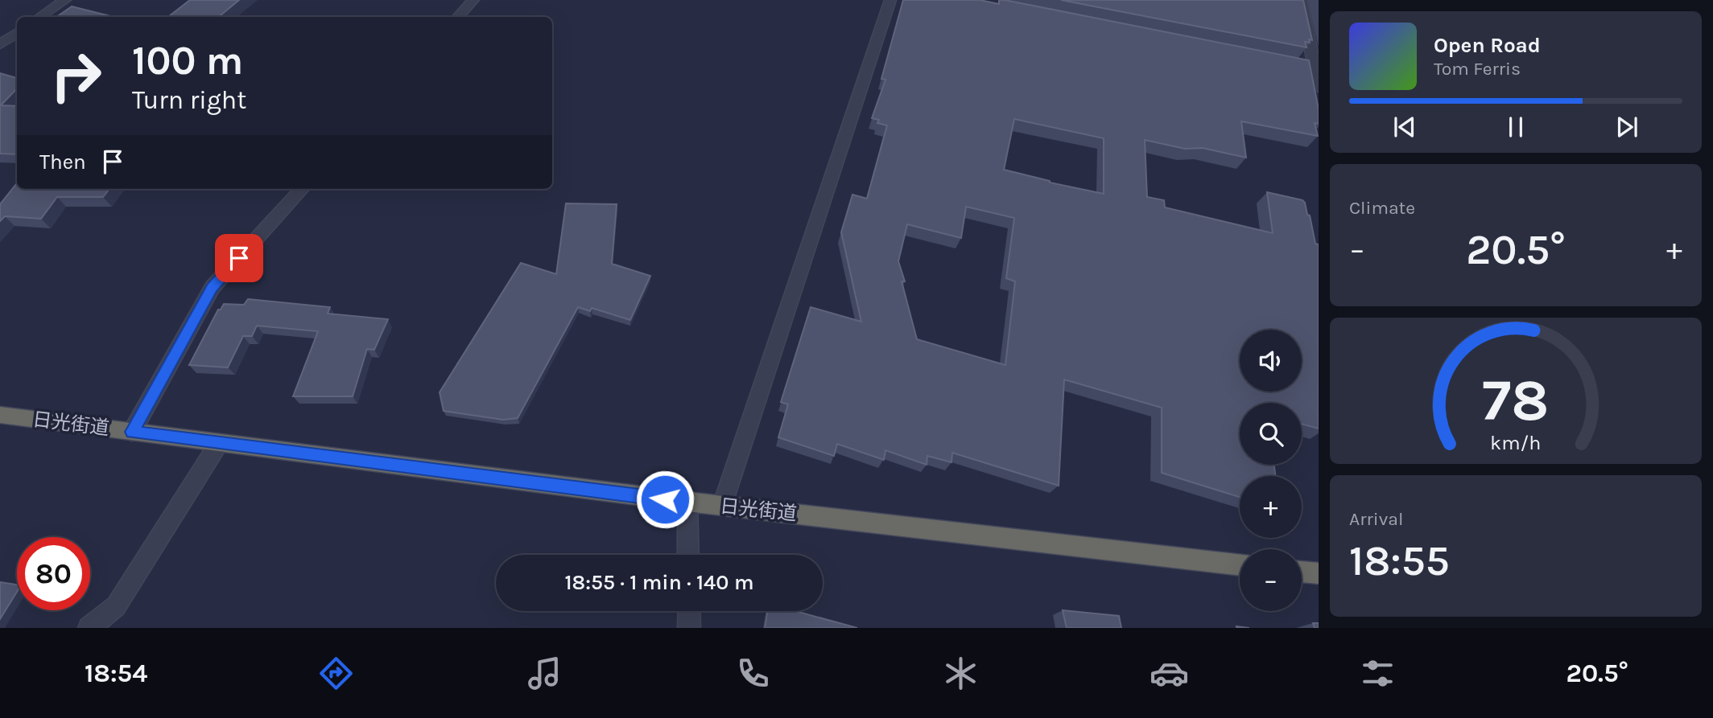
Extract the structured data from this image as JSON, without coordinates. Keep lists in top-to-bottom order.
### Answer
{
  "streets": {
    "highway": ["日光街道"]
  },
  "page": {
    "turn": ["100 m", "Turn right"],
    "song": ["Open Road", "Tom Ferris"],
    "then": "Then",
    "tile": [
      "Climate",
      ["Arrival", "18:55"]
    ],
    "heat": ["−", "20.5°", "+"],
    "map_buttons": ["+", "−"],
    "limit": "80",
    "trip": "18:55 · 1 min · 140 m",
    "tabs": ["18:54", "20.5°"],
    "gauge": ["78", "km/h"]
  }
}
